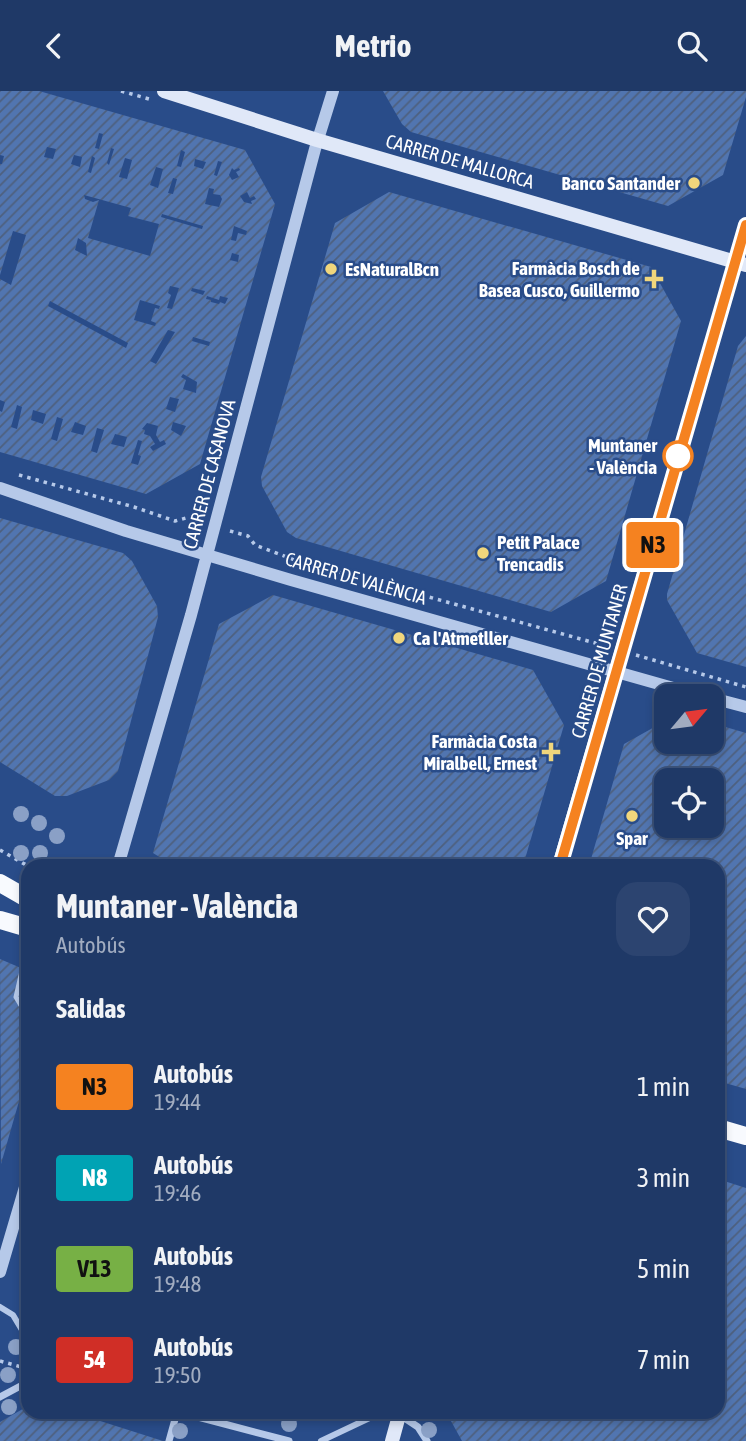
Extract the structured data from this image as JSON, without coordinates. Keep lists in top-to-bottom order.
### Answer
{
  "streets": {
    "main road": ["CARRER DE MALLORCA", "CARRER DE MUNTANER"],
    "street": ["CARRER DE CASANOVA", "CARRER DE VALÈNCIA"]
  },
  "crossings": [
    ["CARRER DE MALLORCA", "CARRER DE CASANOVA"],
    ["CARRER DE MALLORCA", "CARRER DE MUNTANER"],
    ["CARRER DE CASANOVA", "CARRER DE VALÈNCIA"],
    ["CARRER DE VALÈNCIA", "CARRER DE MUNTANER"]
  ],
  "places": {
    "other": [
      "Banco Santander",
      "EsNaturalBcn",
      "Muntaner - València",
      "Petit Palace Trencadis",
      "Ca l'Atmetller",
      "Spar"
    ],
    "health": ["Farmàcia Bosch de Basea Cusco, Guillermo", "Farmàcia Costa Miralbell, Ernest"]
  },
  "lines": ["bus line N3"],
  "north": "top right",
  "page": {
    "header": "Metrio",
    "on_map": "N3",
    "heading": [
      ["Muntaner - València", "Autobús"],
      "Salidas"
    ],
    "list": [
      {
        "mark": "N3",
        "name": "Autobús",
        "note": "19:44",
        "value": "1 min"
      },
      {
        "mark": "N8",
        "name": "Autobús",
        "note": "19:46",
        "value": "3 min"
      },
      {
        "mark": "V13",
        "name": "Autobús",
        "note": "19:48",
        "value": "5 min"
      },
      {
        "mark": "54",
        "name": "Autobús",
        "note": "19:50",
        "value": "7 min"
      }
    ]
  }
}
